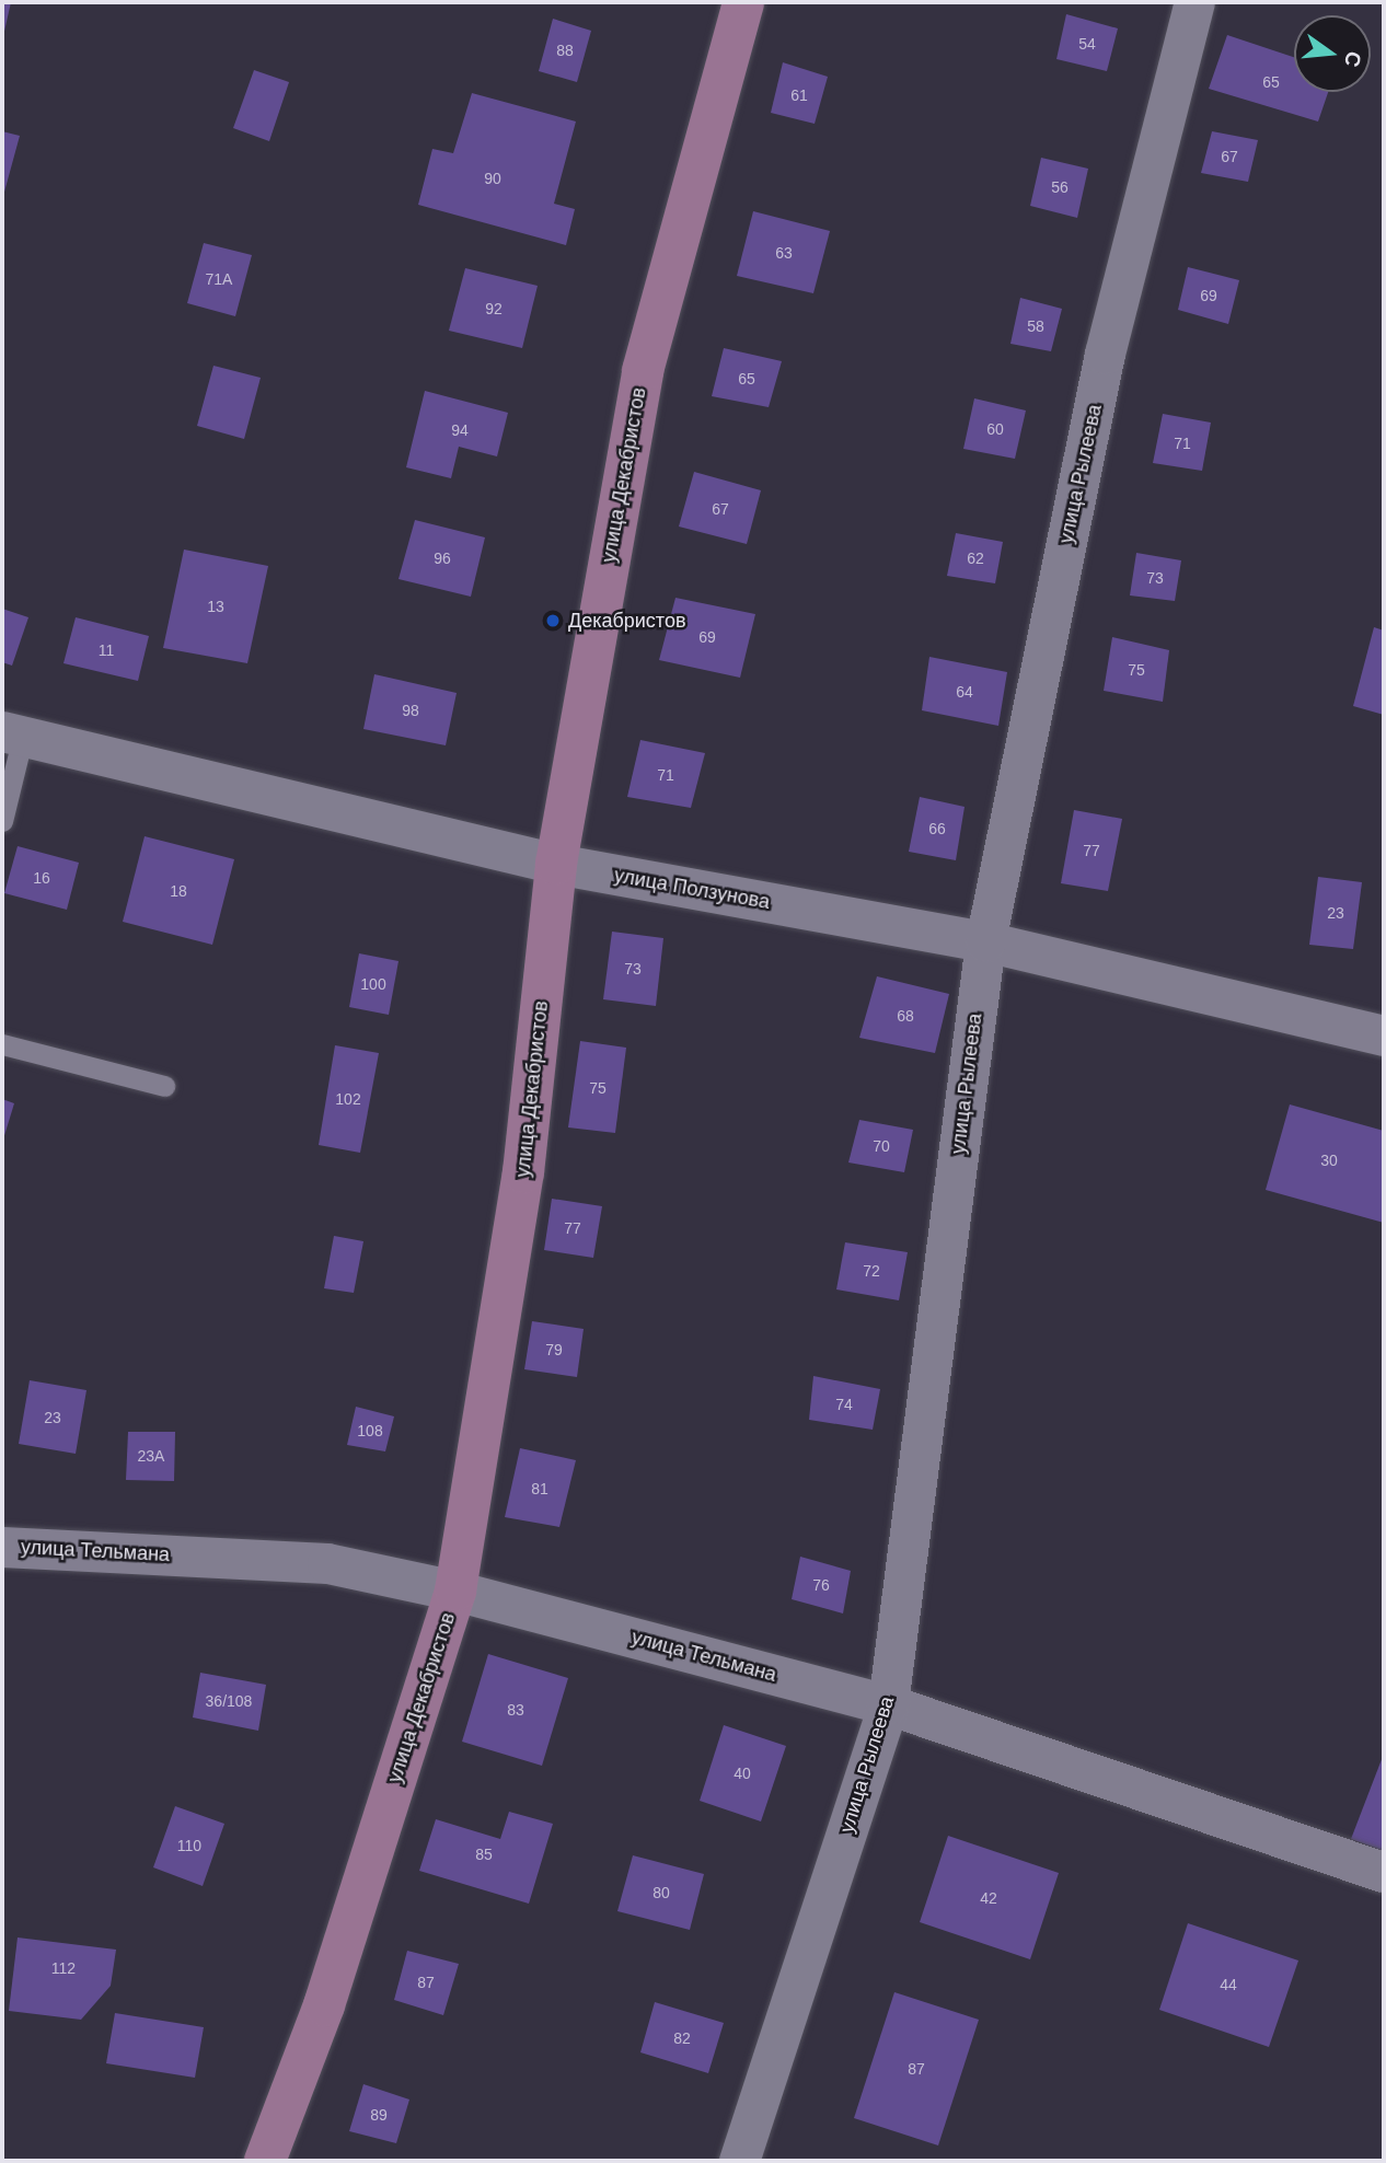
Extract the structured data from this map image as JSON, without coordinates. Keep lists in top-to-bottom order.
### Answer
{
  "streets": {
    "street": [
      "улица Рылеева",
      "улица Декабристов",
      "улица Ползунова",
      "улица Тельмана"
    ]
  },
  "crossings": [
    ["улица Рылеева", "улица Ползунова"],
    ["улица Рылеева", "улица Тельмана"],
    ["улица Декабристов", "улица Ползунова"],
    ["улица Декабристов", "улица Тельмана"]
  ],
  "places": ["Декабристов"],
  "house_numbers": [
    "54",
    "88",
    "65",
    "61",
    "67",
    "90",
    "56",
    "63",
    "71А",
    "69",
    "92",
    "58",
    "65",
    "60",
    "94",
    "71",
    "67",
    "96",
    "62",
    "73",
    "13",
    "69",
    "11",
    "75",
    "64",
    "98",
    "71",
    "66",
    "77",
    "16",
    "18",
    "23",
    "73",
    "100",
    "68",
    "75",
    "102",
    "70",
    "30",
    "77",
    "72",
    "79",
    "74",
    "23",
    "108",
    "23А",
    "81",
    "76",
    "36/108",
    "83",
    "40",
    "110",
    "85",
    "80",
    "42",
    "112",
    "87",
    "44",
    "82",
    "87",
    "89"
  ],
  "north": "right"
}
